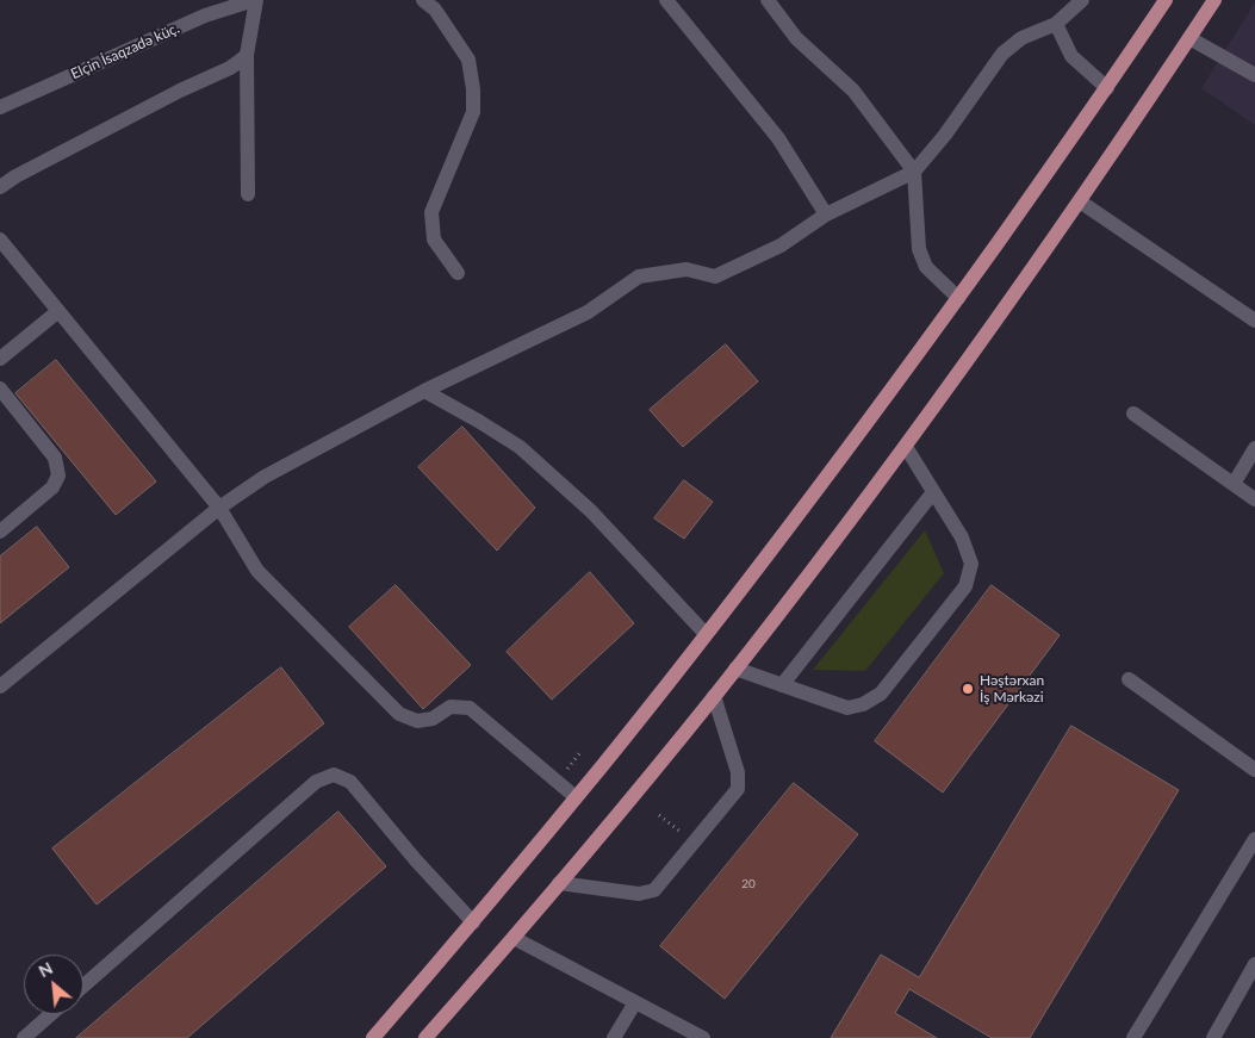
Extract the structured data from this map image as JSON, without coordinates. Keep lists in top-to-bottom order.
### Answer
{
  "streets": {
    "street": ["Elçin İsaqzadə küç."]
  },
  "places": ["Həştərxan İş Mərkəzi"],
  "house_numbers": ["20"],
  "north": "top left"
}
